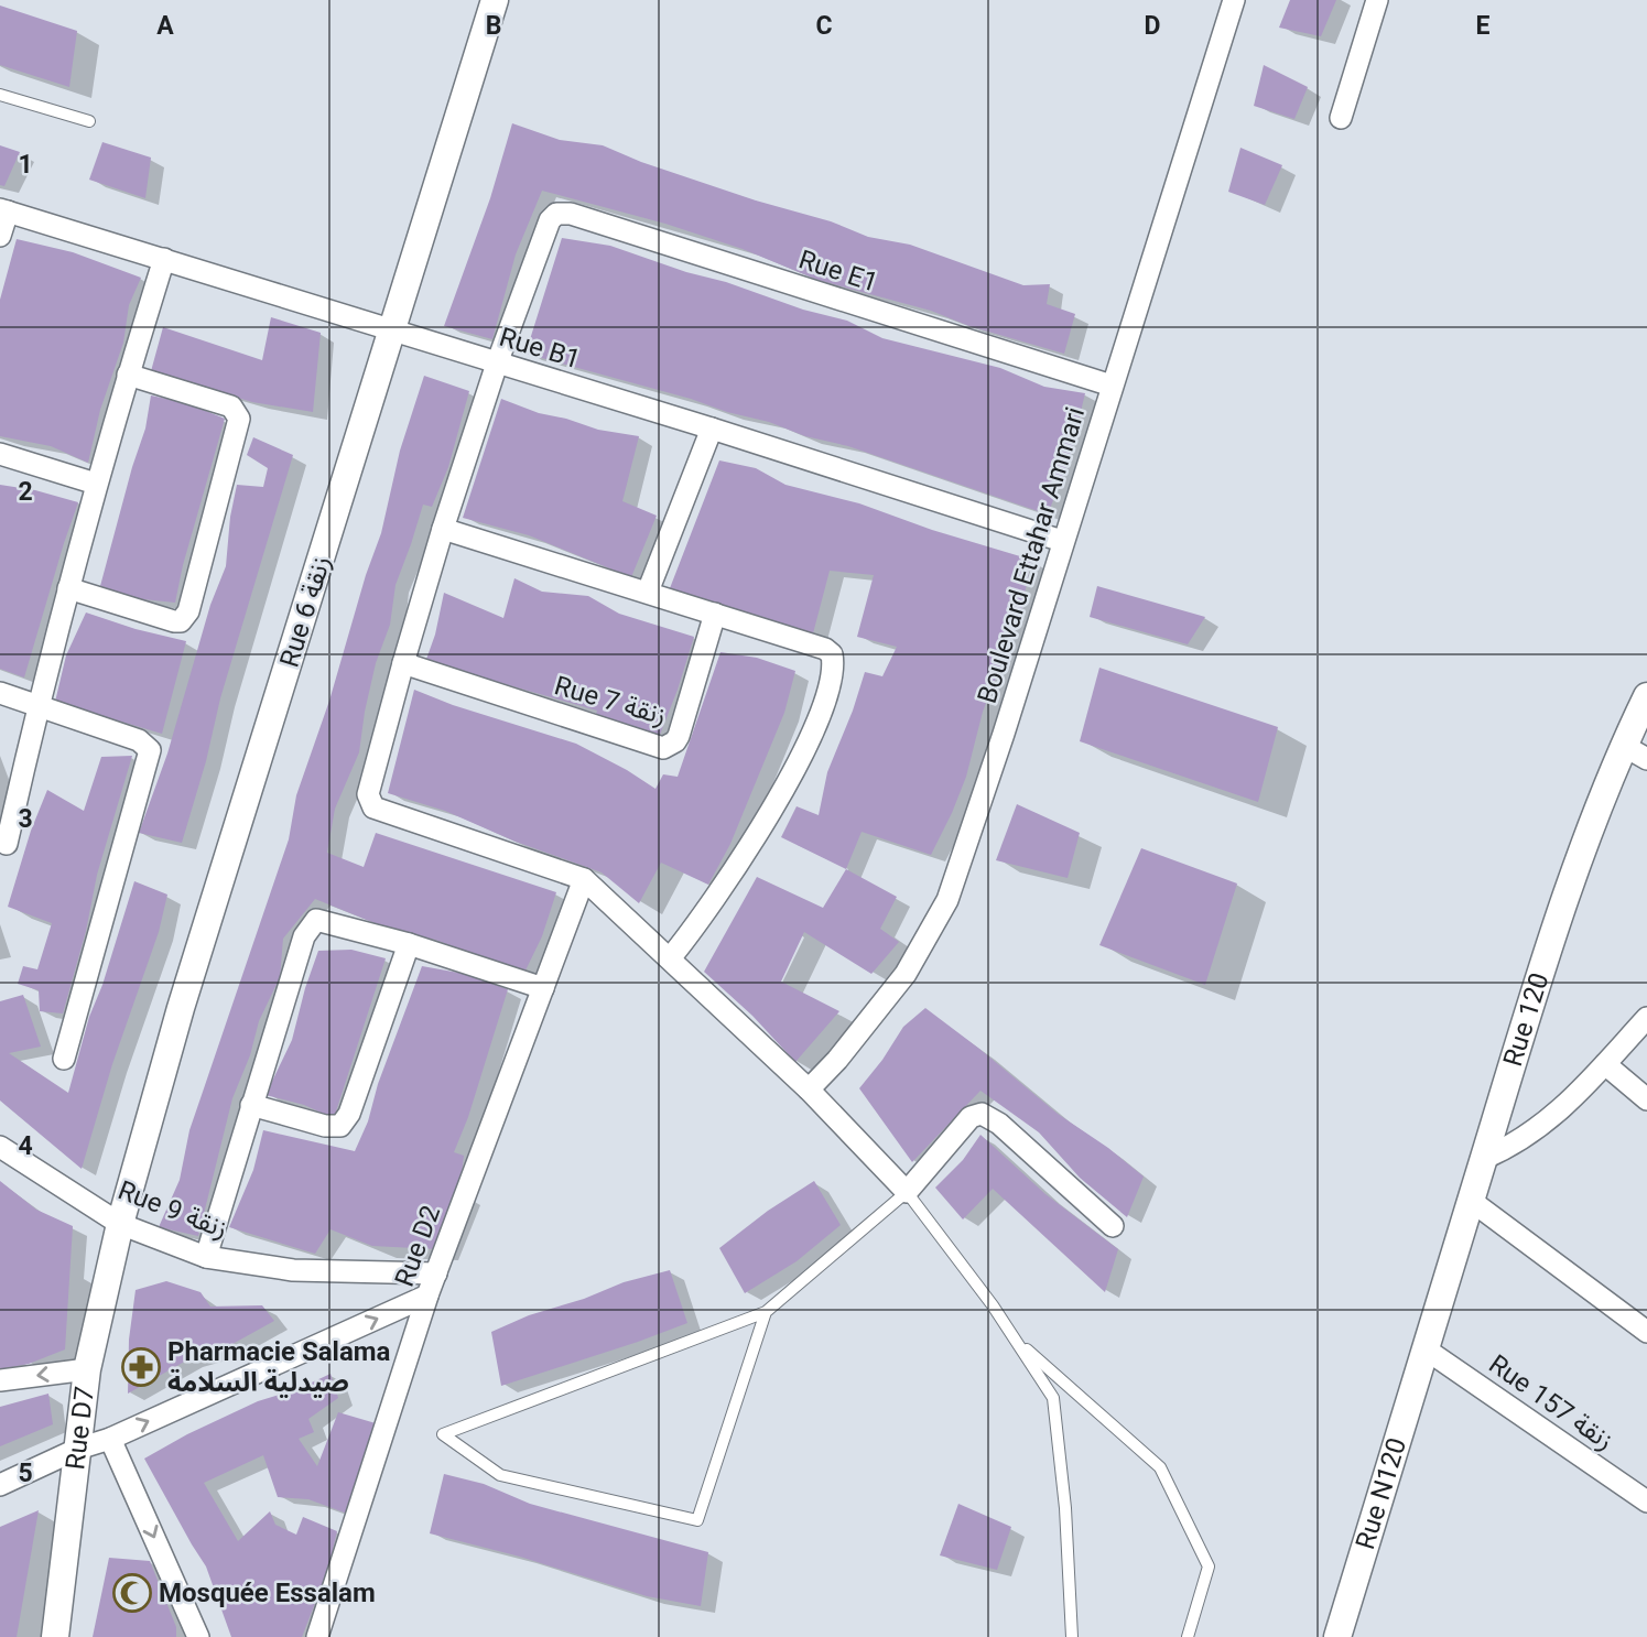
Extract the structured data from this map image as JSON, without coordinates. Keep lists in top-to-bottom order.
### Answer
{
  "streets": {
    "street": [
      "Rue E1",
      "Rue B1",
      "Boulevard Ettahar Ammari",
      "Rue 6 زنقة",
      "Rue 7 زنقة",
      "Rue 120",
      "Rue 9 زنقة",
      "Rue D2",
      "Rue 157 زنقة",
      "Rue D7",
      "Rue N120"
    ]
  },
  "crossings": [
    ["Rue E1", "Rue B1"],
    ["Rue E1", "Boulevard Ettahar Ammari"],
    ["Rue B1", "Boulevard Ettahar Ammari"],
    ["Rue B1", "Rue 6 زنقة"],
    ["Rue 6 زنقة", "Rue 9 زنقة"],
    ["Rue 6 زنقة", "Rue D7"],
    ["Rue 120", "Rue 157 زنقة"],
    ["Rue 120", "Rue N120"],
    ["Rue 9 زنقة", "Rue D2"],
    ["Rue 9 زنقة", "Rue D7"],
    ["Rue 157 زنقة", "Rue N120"]
  ],
  "places": {
    "pharmacy": ["Pharmacie Salama صيدلية السلامة"],
    "mosque": ["Mosquée Essalam"]
  },
  "grid": {
    "columns": [
      "A",
      "B",
      "C",
      "D",
      "E"
    ],
    "rows": [
      "1",
      "2",
      "3",
      "4",
      "5"
    ]
  }
}
